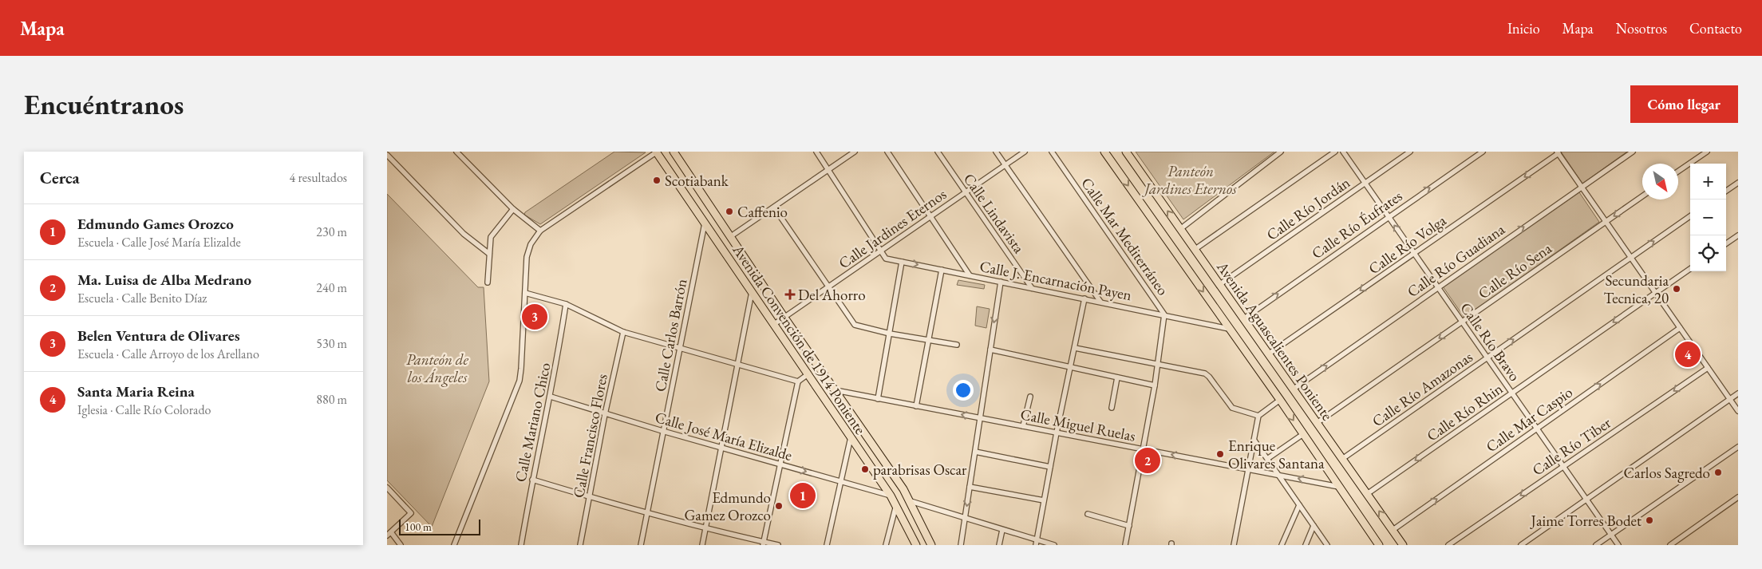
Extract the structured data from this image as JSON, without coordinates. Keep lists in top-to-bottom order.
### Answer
{
  "streets": {
    "main road": ["Avenida Convención de 1914 Poniente", "Avenida Aguascalientes Poniente"],
    "street": [
      "Calle Río Jordán",
      "Calle Lindavista",
      "Calle Río Éufrates",
      "Calle Jardines Eternos",
      "Calle Mar Mediterráneo",
      "Calle Río Volga",
      "Calle Río Guadiana",
      "Calle Río Sena",
      "Calle J. Encarnación Payen",
      "Calle Carlos Barrón",
      "Calle Río Bravo",
      "Calle Río Amazonas",
      "Calle Río Rhin",
      "Calle Mar Caspio",
      "Calle Mariano Chico",
      "Calle Miguel Ruelas",
      "Calle Francisco Flores",
      "Calle José María Elizalde",
      "Calle Río Tiber"
    ]
  },
  "crossings": [
    ["Calle Río Jordán", "Avenida Aguascalientes Poniente"],
    ["Calle Río Jordán", "Calle Río Bravo"],
    ["Calle Lindavista", "Calle Jardines Eternos"],
    ["Calle Lindavista", "Calle J. Encarnación Payen"],
    ["Calle Río Éufrates", "Avenida Aguascalientes Poniente"],
    ["Calle Río Éufrates", "Calle Río Bravo"],
    ["Calle Jardines Eternos", "Calle J. Encarnación Payen"],
    ["Calle Jardines Eternos", "Avenida Convención de 1914 Poniente"],
    ["Calle Mar Mediterráneo", "Calle J. Encarnación Payen"],
    ["Calle Río Volga", "Avenida Aguascalientes Poniente"],
    ["Calle Río Volga", "Calle Río Bravo"],
    ["Calle Río Guadiana", "Avenida Aguascalientes Poniente"],
    ["Calle Río Guadiana", "Calle Río Bravo"],
    ["Calle Río Sena", "Avenida Aguascalientes Poniente"],
    ["Calle Río Sena", "Calle Río Bravo"],
    ["Calle J. Encarnación Payen", "Avenida Aguascalientes Poniente"],
    ["Calle Carlos Barrón", "Avenida Convención de 1914 Poniente"],
    ["Calle Carlos Barrón", "Calle José María Elizalde"],
    ["Avenida Convención de 1914 Poniente", "Calle Miguel Ruelas"],
    ["Avenida Convención de 1914 Poniente", "Calle José María Elizalde"],
    ["Avenida Aguascalientes Poniente", "Calle Río Amazonas"],
    ["Avenida Aguascalientes Poniente", "Calle Río Rhin"],
    ["Avenida Aguascalientes Poniente", "Calle Mar Caspio"],
    ["Avenida Aguascalientes Poniente", "Calle Miguel Ruelas"],
    ["Calle Río Bravo", "Calle Río Amazonas"],
    ["Calle Río Bravo", "Calle Río Rhin"],
    ["Calle Río Bravo", "Calle Mar Caspio"],
    ["Calle Río Bravo", "Calle Río Tiber"],
    ["Calle Mariano Chico", "Calle José María Elizalde"],
    ["Calle Francisco Flores", "Calle José María Elizalde"]
  ],
  "one_way": [
    "Calle Río Éufrates",
    "Calle Río Volga",
    "Calle Río Guadiana",
    "Calle Río Sena",
    "Calle Río Amazonas",
    "Calle Río Rhin",
    "Calle Mar Caspio",
    "Calle Miguel Ruelas"
  ],
  "parks": ["Panteón Jardines Eternos", "Panteón de los Ángeles"],
  "places": {
    "other": [
      "Scotiabank",
      "Caffenio",
      "Secundaria Tecnica, 20",
      "Enrique Olivares Santana",
      "parabrisas Oscar",
      "Carlos Sagredo",
      "Edmundo Gamez Orozco",
      "Jaime Torres Bodet"
    ],
    "health": ["Del Ahorro"]
  },
  "scale_bar": "100 m",
  "north": "bottom right",
  "page": {
    "header": "Mapa",
    "nav": [
      "Inicio",
      "Mapa",
      "Nosotros",
      "Contacto"
    ],
    "buttons": "Cómo llegar",
    "title": "Encuéntranos",
    "heading": ["Cerca", "4 resultados"],
    "map_buttons": ["+", "−"],
    "list": [
      {
        "mark": "1",
        "name": "Edmundo Games Orozco",
        "note": "Escuela · Calle José María Elizalde",
        "value": "230 m"
      },
      {
        "mark": "2",
        "name": "Ma. Luisa de Alba Medrano",
        "note": "Escuela · Calle Benito Díaz",
        "value": "240 m"
      },
      {
        "mark": "3",
        "name": "Belen Ventura de Olivares",
        "note": "Escuela · Calle Arroyo de los Arellano",
        "value": "530 m"
      },
      {
        "mark": "4",
        "name": "Santa Maria Reina",
        "note": "Iglesia · Calle Río Colorado",
        "value": "880 m"
      }
    ],
    "pins": [
      "3",
      "4",
      "2",
      "1"
    ],
    "scale": "100 m"
  }
}
